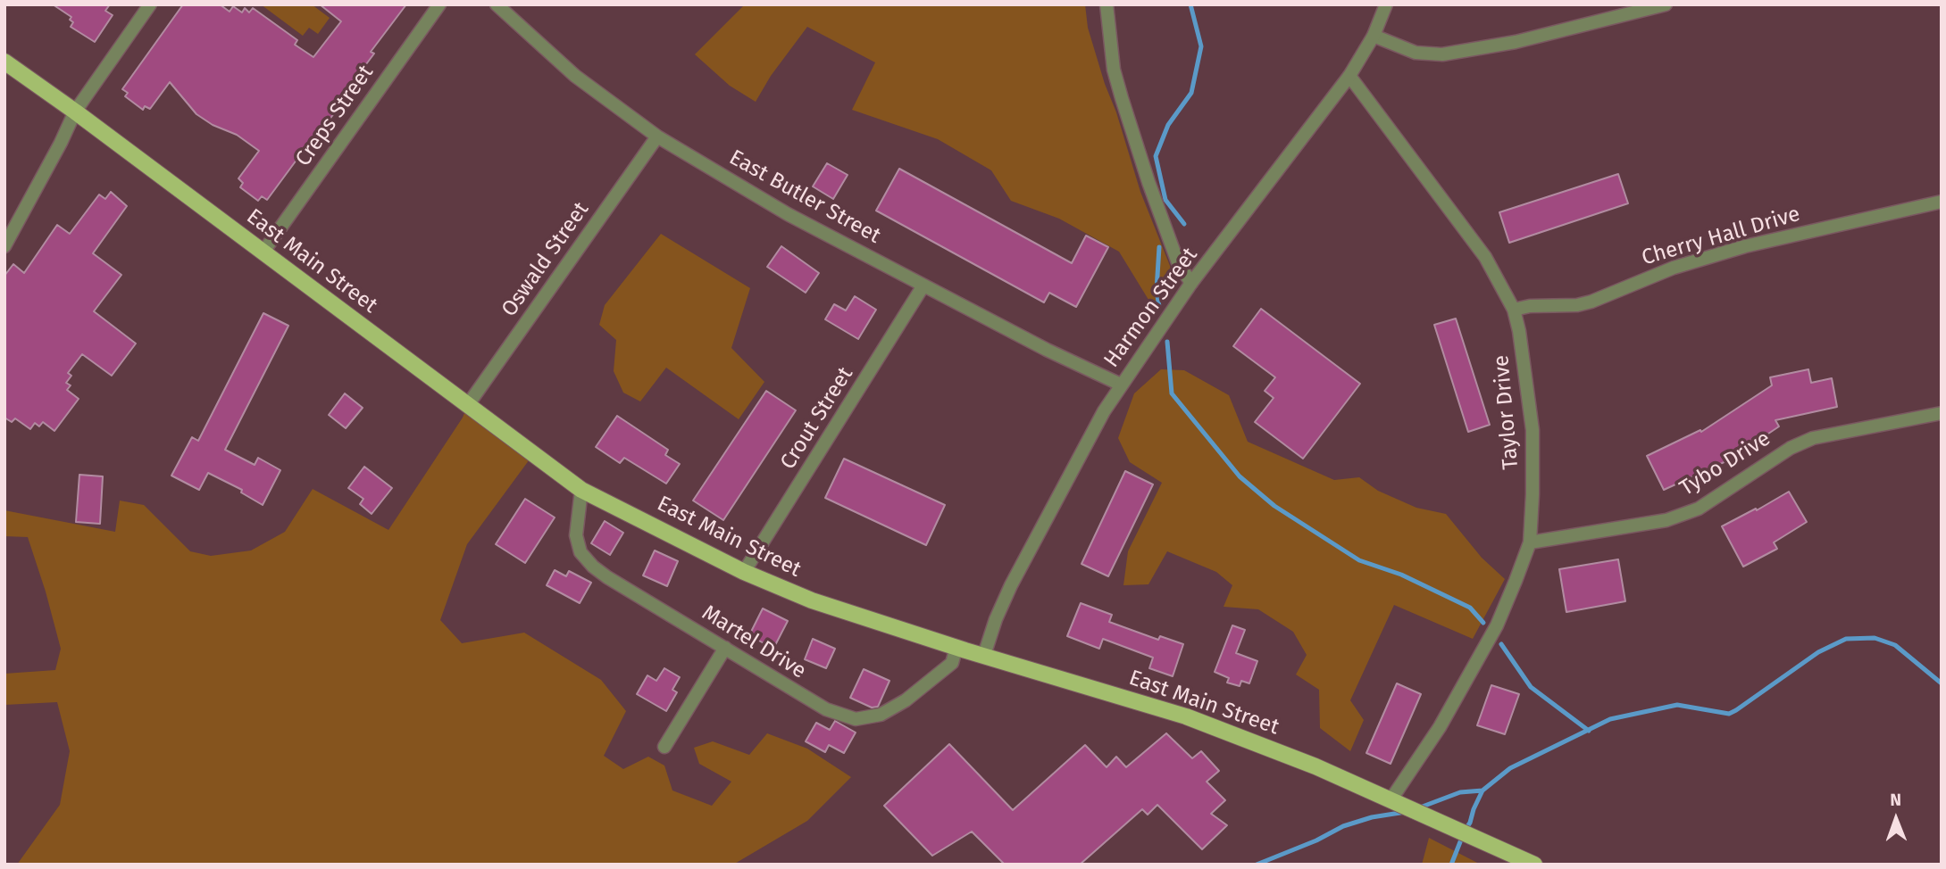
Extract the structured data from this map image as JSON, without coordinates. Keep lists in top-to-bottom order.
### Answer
{
  "streets": {
    "main road": ["East Main Street"],
    "street": [
      "Creps Street",
      "East Butler Street",
      "Cherry Hall Drive",
      "Oswald Street",
      "Harmon Street",
      "Taylor Drive",
      "Crout Street",
      "Tybo Drive",
      "Martel Drive"
    ]
  },
  "crossings": [
    ["Creps Street", "East Main Street"],
    ["East Butler Street", "Oswald Street"],
    ["East Butler Street", "Harmon Street"],
    ["East Butler Street", "Crout Street"],
    ["Cherry Hall Drive", "Taylor Drive"],
    ["Oswald Street", "East Main Street"],
    ["East Main Street", "Harmon Street"],
    ["East Main Street", "Taylor Drive"],
    ["East Main Street", "Crout Street"],
    ["East Main Street", "Martel Drive"],
    ["Harmon Street", "Taylor Drive"],
    ["Taylor Drive", "Tybo Drive"]
  ],
  "north": "top"
}
